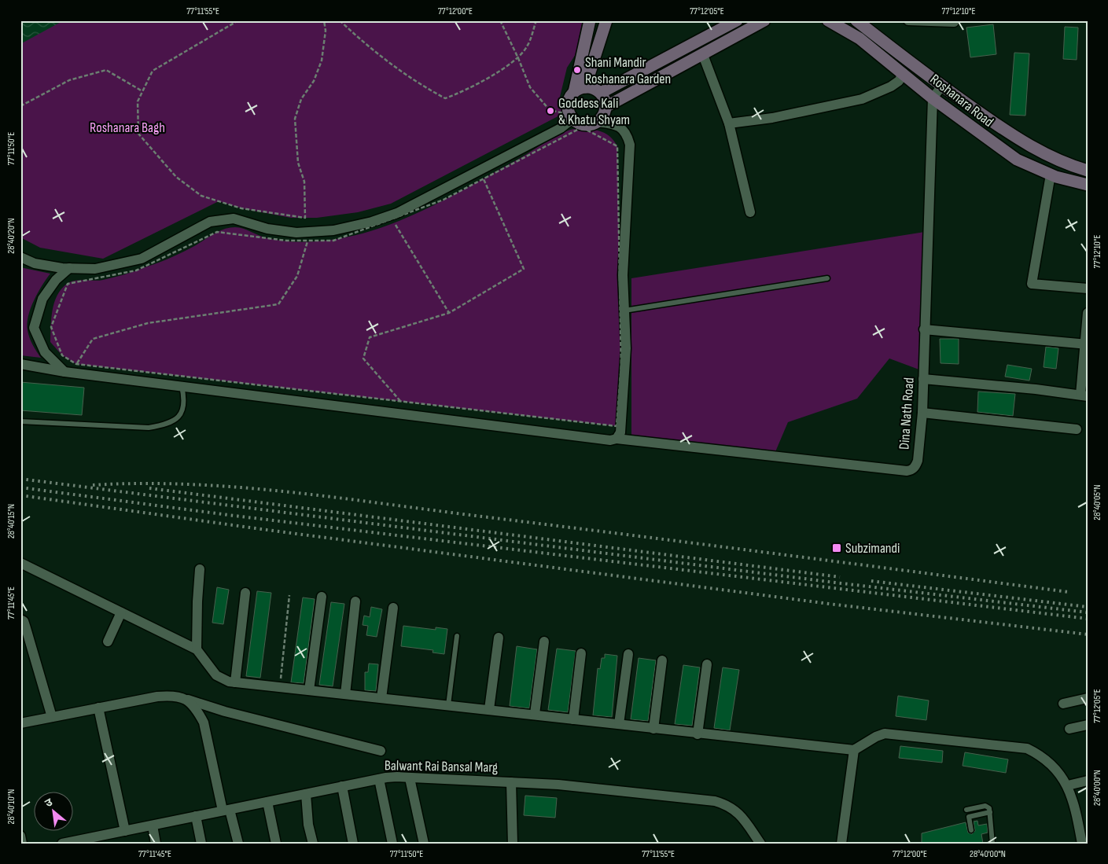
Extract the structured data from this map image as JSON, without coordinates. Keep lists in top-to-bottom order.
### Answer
{
  "streets": {
    "street": ["Roshanara Road", "Dina Nath Road", "Balwant Rai Bansal Marg"]
  },
  "crossings": [
    ["Roshanara Road", "Dina Nath Road"]
  ],
  "parks": ["Roshanara Bagh"],
  "places": {
    "other": ["Shani Mandir Roshanara Garden", "Goddess Kali & Khatu Shyam"],
    "transit": ["Subzimandi"]
  },
  "north": "top left",
  "coordinates": [
    "77°11'55\"E",
    "77°12'00\"E",
    "77°12'05\"E",
    "77°12'10\"E",
    "77°11'50\"E",
    "28°40'20\"N",
    "28°40'05\"N",
    "28°40'15\"N",
    "77°11'45\"E",
    "28°40'00\"N",
    "28°40'10\"N"
  ]
}
